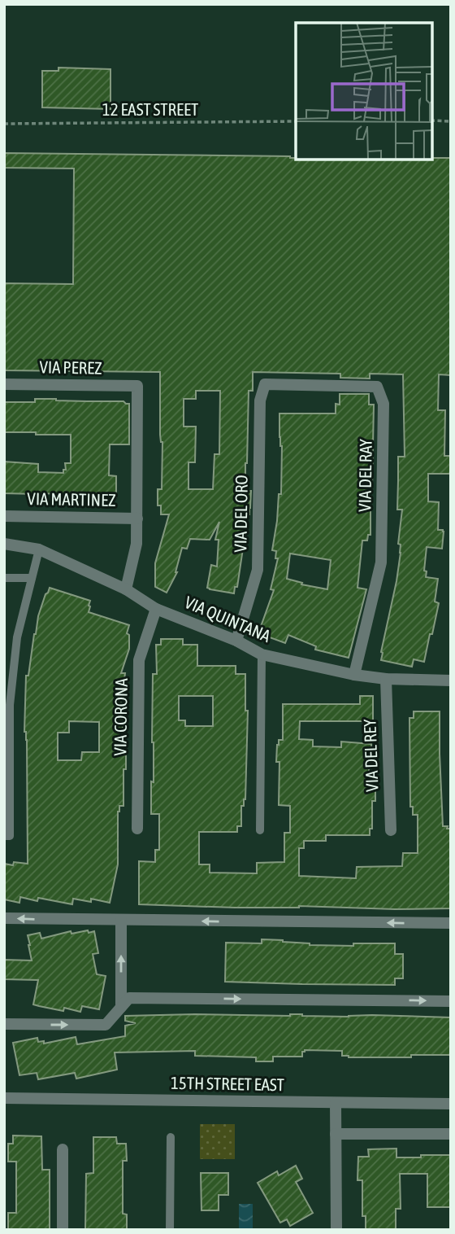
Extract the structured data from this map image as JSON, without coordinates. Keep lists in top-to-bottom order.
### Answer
{
  "streets": {
    "street": [
      "VIA PEREZ",
      "VIA DEL RAY",
      "VIA MARTINEZ",
      "VIA DEL ORO",
      "VIA QUINTANA",
      "VIA CORONA",
      "VIA DEL REY",
      "15TH STREET EAST"
    ],
    "path": ["12 EAST STREET"]
  },
  "crossings": [
    ["VIA PEREZ", "VIA MARTINEZ"],
    ["VIA DEL RAY", "VIA DEL ORO"],
    ["VIA DEL RAY", "VIA QUINTANA"],
    ["VIA DEL ORO", "VIA QUINTANA"],
    ["VIA QUINTANA", "VIA CORONA"],
    ["VIA QUINTANA", "VIA DEL REY"]
  ]
}
